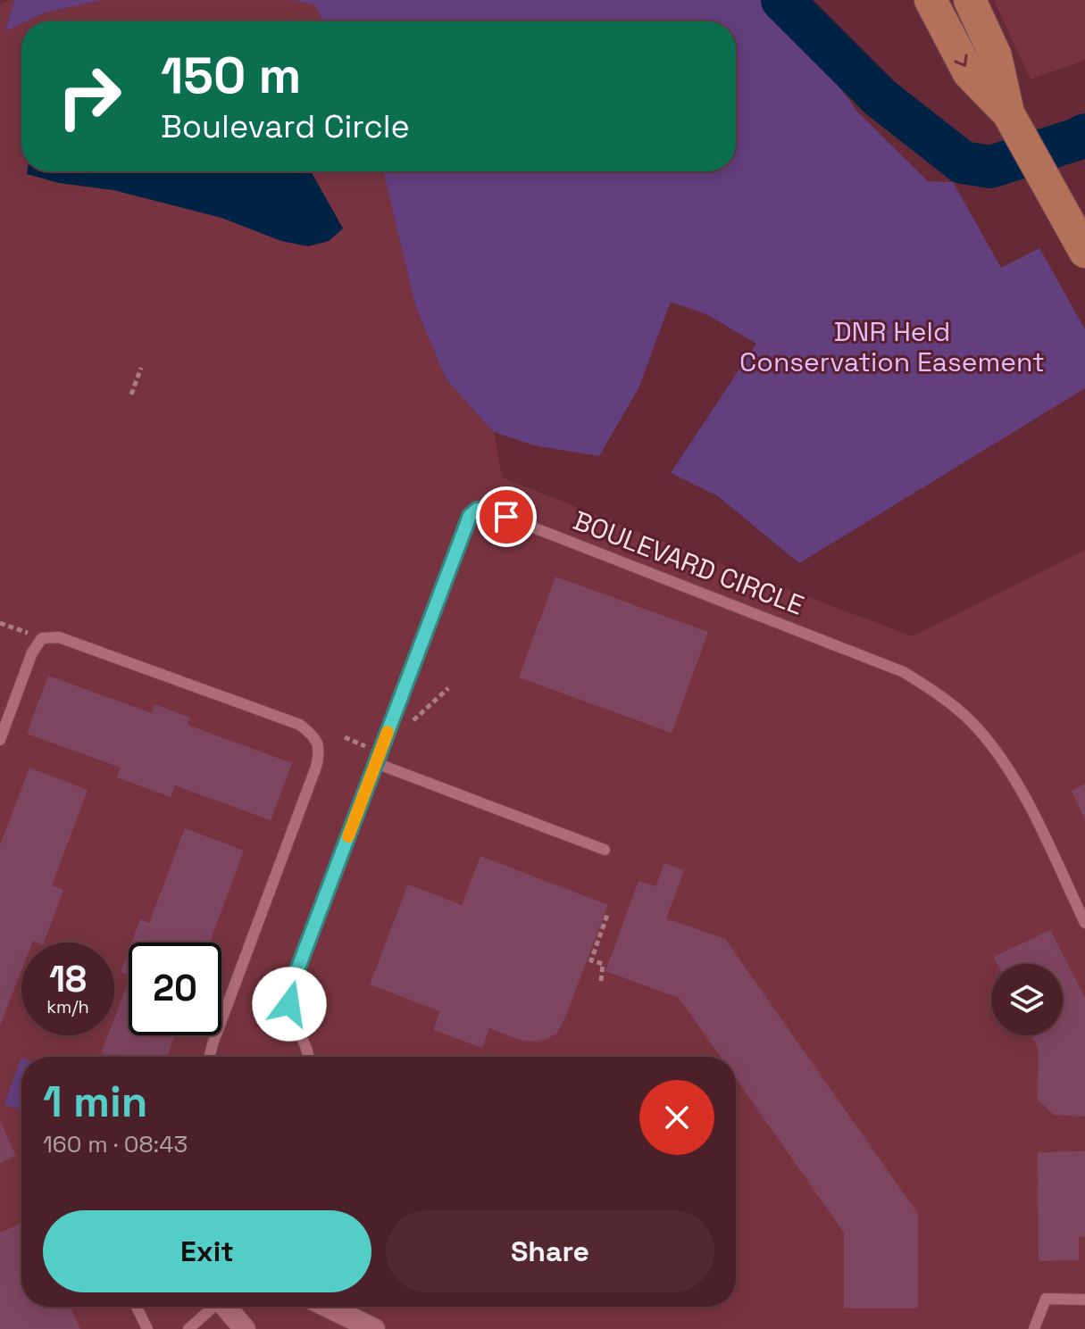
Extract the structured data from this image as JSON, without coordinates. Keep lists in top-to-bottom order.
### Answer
{
  "streets": {
    "lane": ["BOULEVARD CIRCLE"]
  },
  "parks": ["DNR Held Conservation Easement"],
  "page": {
    "turn": ["150 m", "Boulevard Circle"],
    "speed": "18 km/h",
    "limit": "20",
    "heading": ["1 min", "160 m · 08:43"],
    "buttons": ["Exit", "Share"]
  }
}
